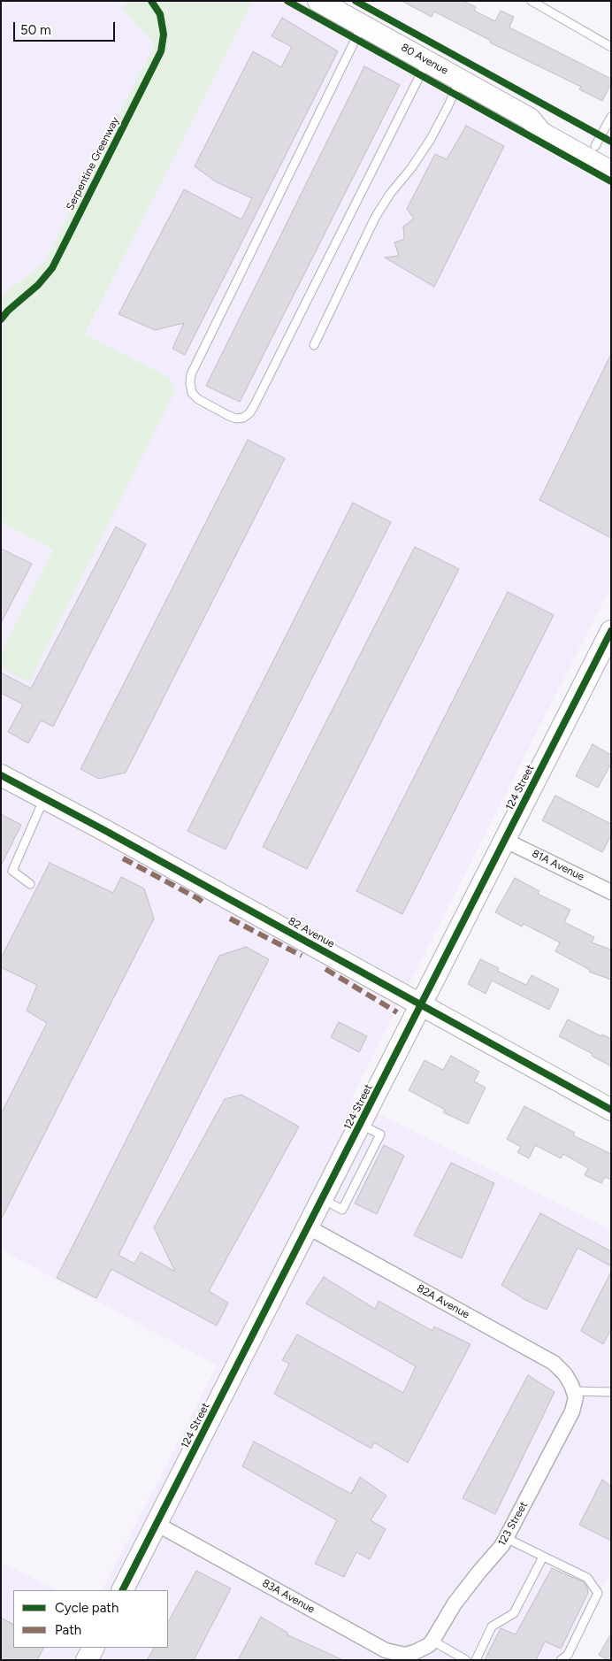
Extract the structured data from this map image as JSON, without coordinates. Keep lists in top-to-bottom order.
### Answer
{
  "streets": {
    "street": [
      "80 Avenue",
      "124 Street",
      "81A Avenue",
      "82 Avenue",
      "82A Avenue",
      "123 Street",
      "83A Avenue"
    ],
    "cycle path": ["Serpentine Greenway"]
  },
  "crossings": [
    ["124 Street", "81A Avenue"],
    ["124 Street", "82 Avenue"],
    ["124 Street", "82A Avenue"],
    ["124 Street", "83A Avenue"],
    ["82A Avenue", "123 Street"],
    ["123 Street", "83A Avenue"]
  ],
  "legend": ["Cycle path", "Path"],
  "scale_bar": "50 m"
}
